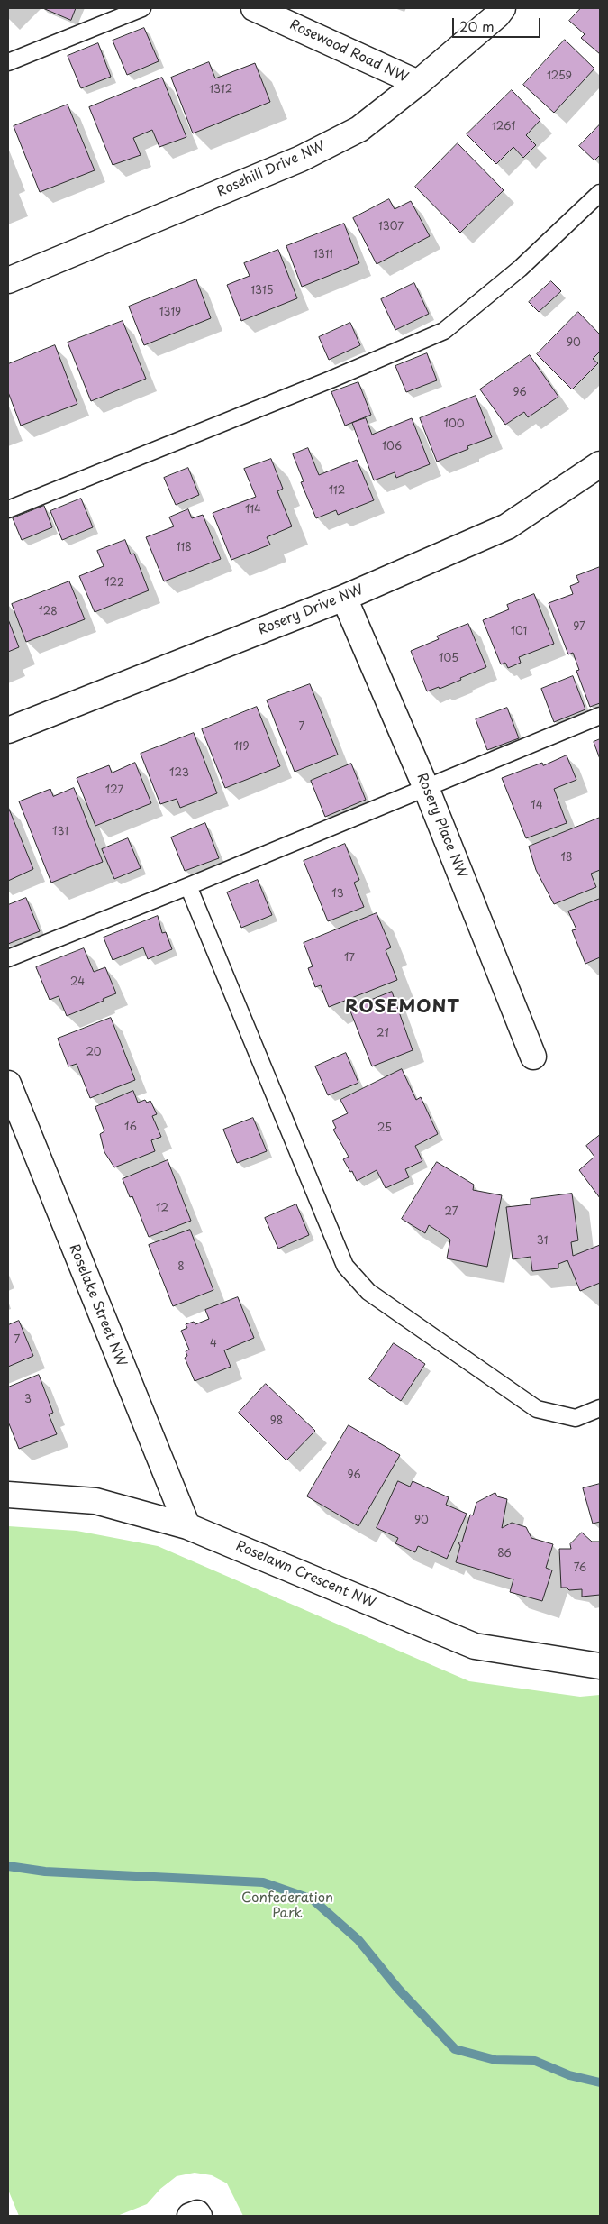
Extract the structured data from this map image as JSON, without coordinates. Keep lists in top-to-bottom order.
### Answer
{
  "streets": {
    "street": [
      "Rosewood Road NW",
      "Rosehill Drive NW",
      "Rosery Drive NW",
      "Rosery Place NW",
      "Roselake Street NW",
      "Roselawn Crescent NW"
    ]
  },
  "crossings": [
    ["Rosewood Road NW", "Rosehill Drive NW"],
    ["Rosery Drive NW", "Rosery Place NW"],
    ["Roselake Street NW", "Roselawn Crescent NW"]
  ],
  "districts": ["ROSEMONT"],
  "parks": ["Confederation Park"],
  "house_numbers": [
    "1259",
    "1312",
    "1261",
    "1307",
    "1311",
    "1315",
    "1319",
    "90",
    "96",
    "100",
    "106",
    "112",
    "114",
    "118",
    "122",
    "128",
    "97",
    "101",
    "105",
    "7",
    "119",
    "123",
    "127",
    "14",
    "131",
    "18",
    "13",
    "17",
    "24",
    "21",
    "20",
    "16",
    "25",
    "12",
    "27",
    "31",
    "8",
    "7",
    "4",
    "3",
    "98",
    "96",
    "90",
    "86",
    "76"
  ],
  "scale_bar": "20 m"
}
